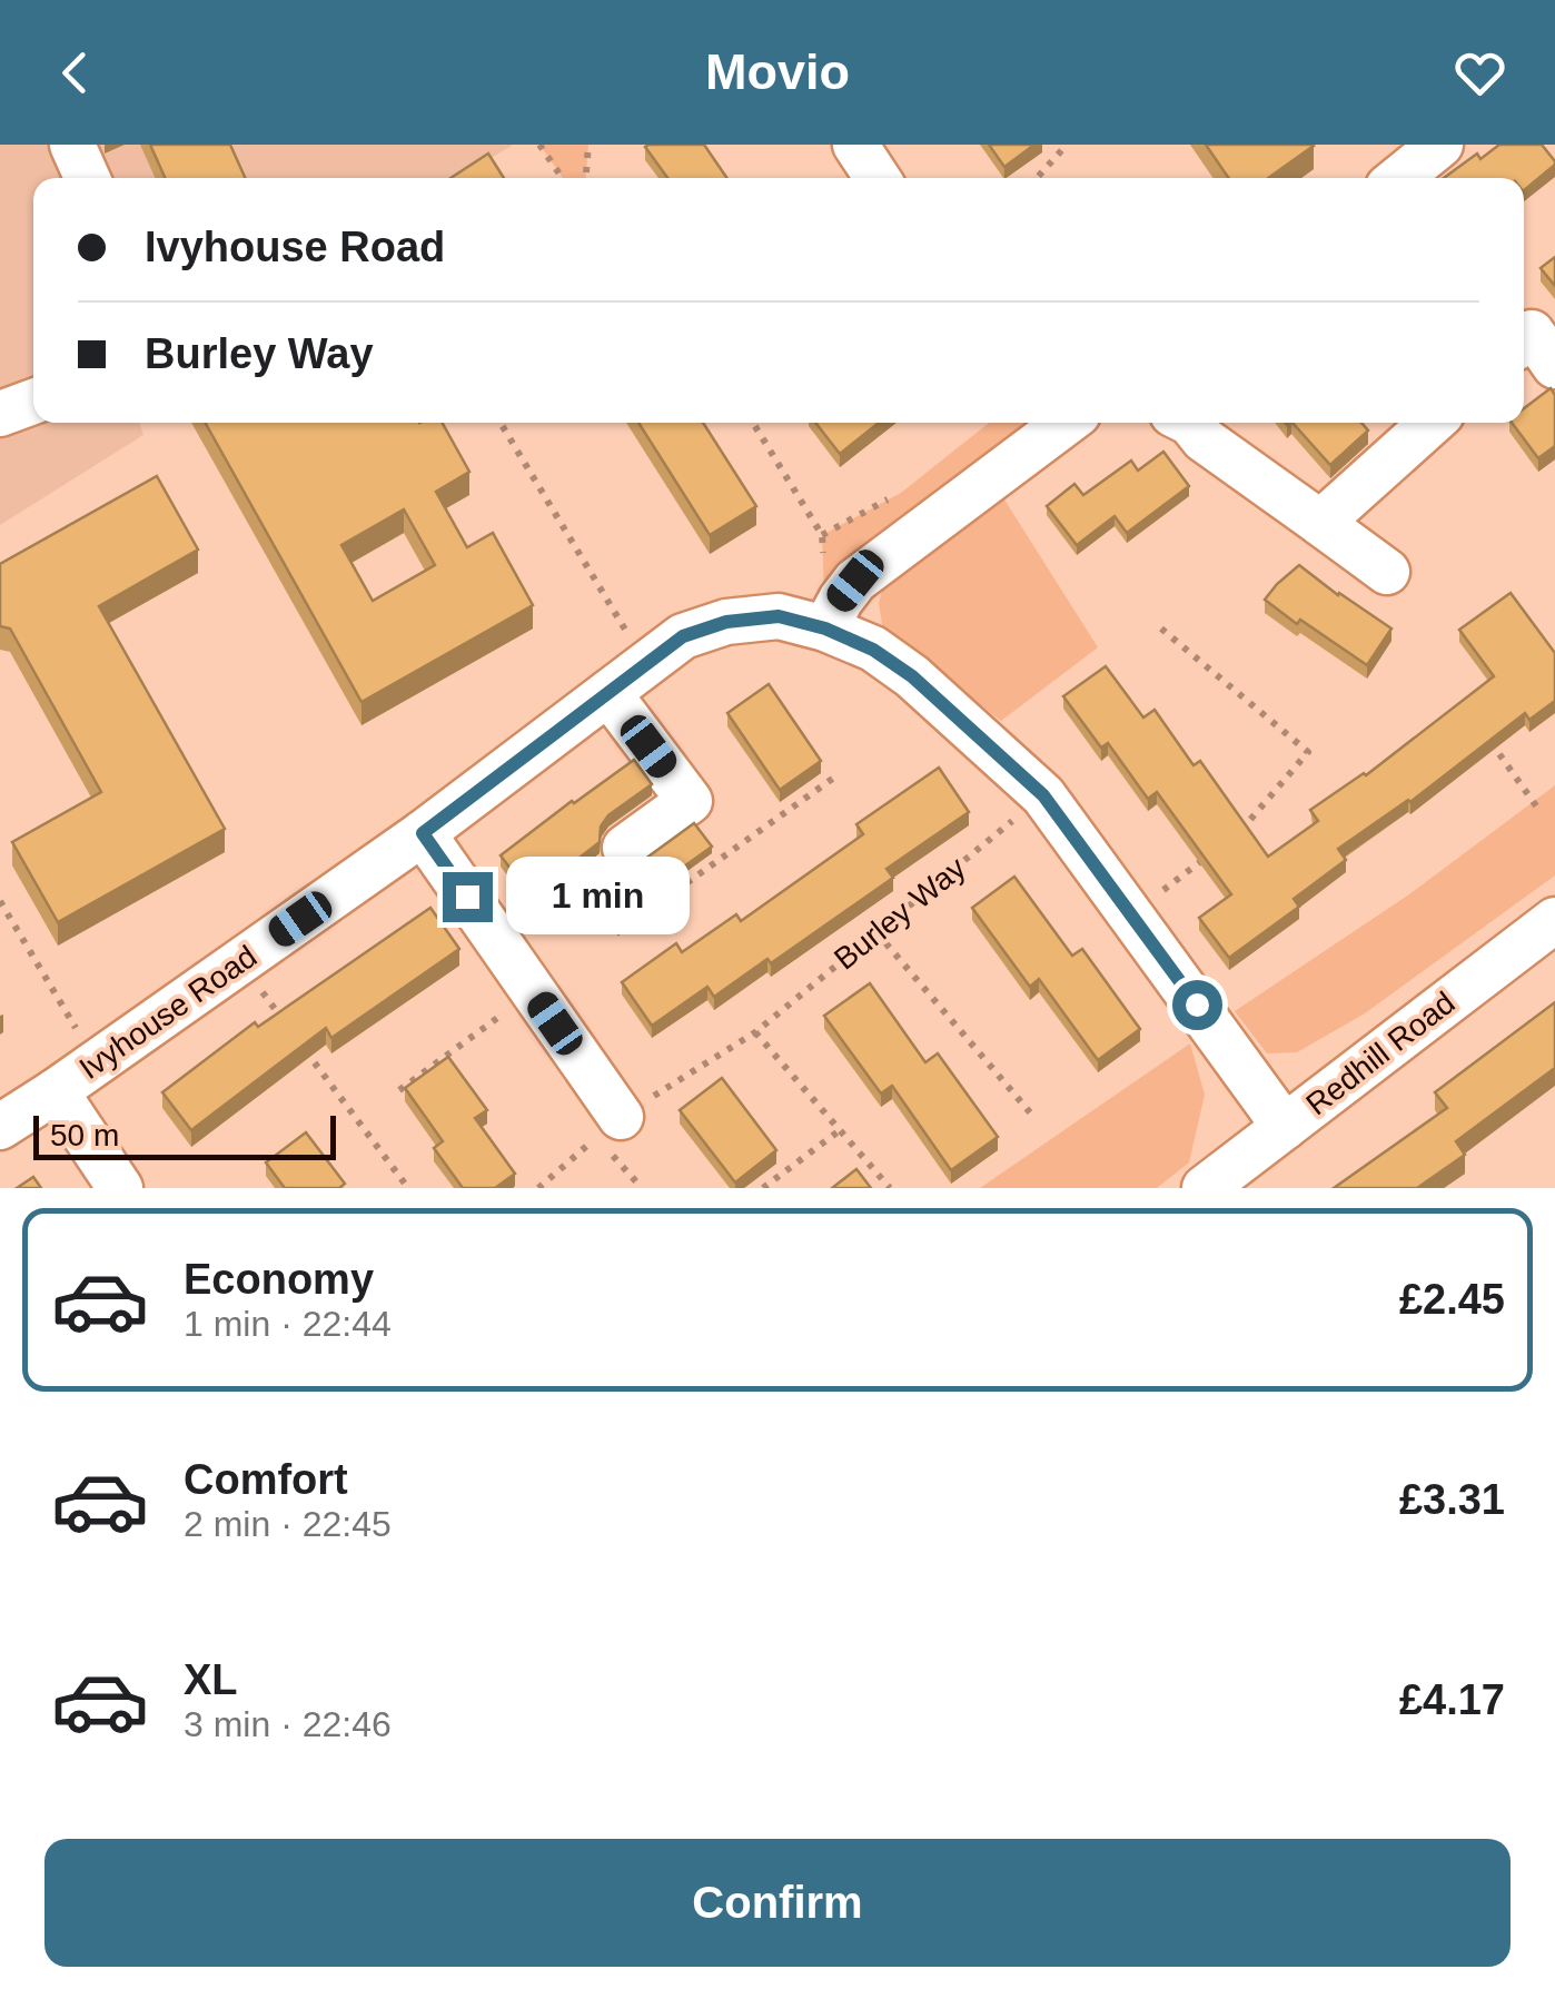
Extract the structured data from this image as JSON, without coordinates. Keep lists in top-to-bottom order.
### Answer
{
  "streets": {
    "street": ["Ivyhouse Road", "Redhill Road"],
    "path": ["Burley Way"]
  },
  "crossings": [
    ["Burley Way", "Ivyhouse Road"],
    ["Ivyhouse Road", "Redhill Road"]
  ],
  "scale_bar": "50 m",
  "page": {
    "header": "Movio",
    "banner": ["Ivyhouse Road", "Burley Way"],
    "bubble": "1 min",
    "scale": "50 m",
    "list": [
      {
        "name": "Economy",
        "note": "1 min · 22:44",
        "value": "£2.45"
      },
      {
        "name": "Comfort",
        "note": "2 min · 22:45",
        "value": "£3.31"
      },
      {
        "name": "XL",
        "note": "3 min · 22:46",
        "value": "£4.17"
      }
    ],
    "buttons": "Confirm"
  }
}
